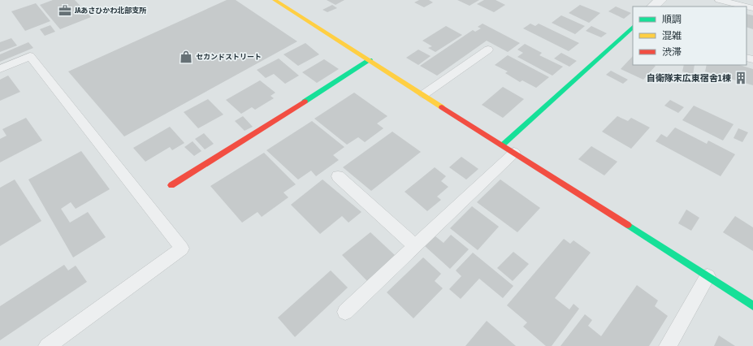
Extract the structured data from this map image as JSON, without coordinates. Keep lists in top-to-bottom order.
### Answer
{
  "places": {
    "office": ["JAあさひかわ北部支所"],
    "shop": ["セカンドストリート"],
    "building": ["自衛隊末広東宿舎1棟"]
  },
  "legend": ["順調", "混雑", "渋滞"]
}
